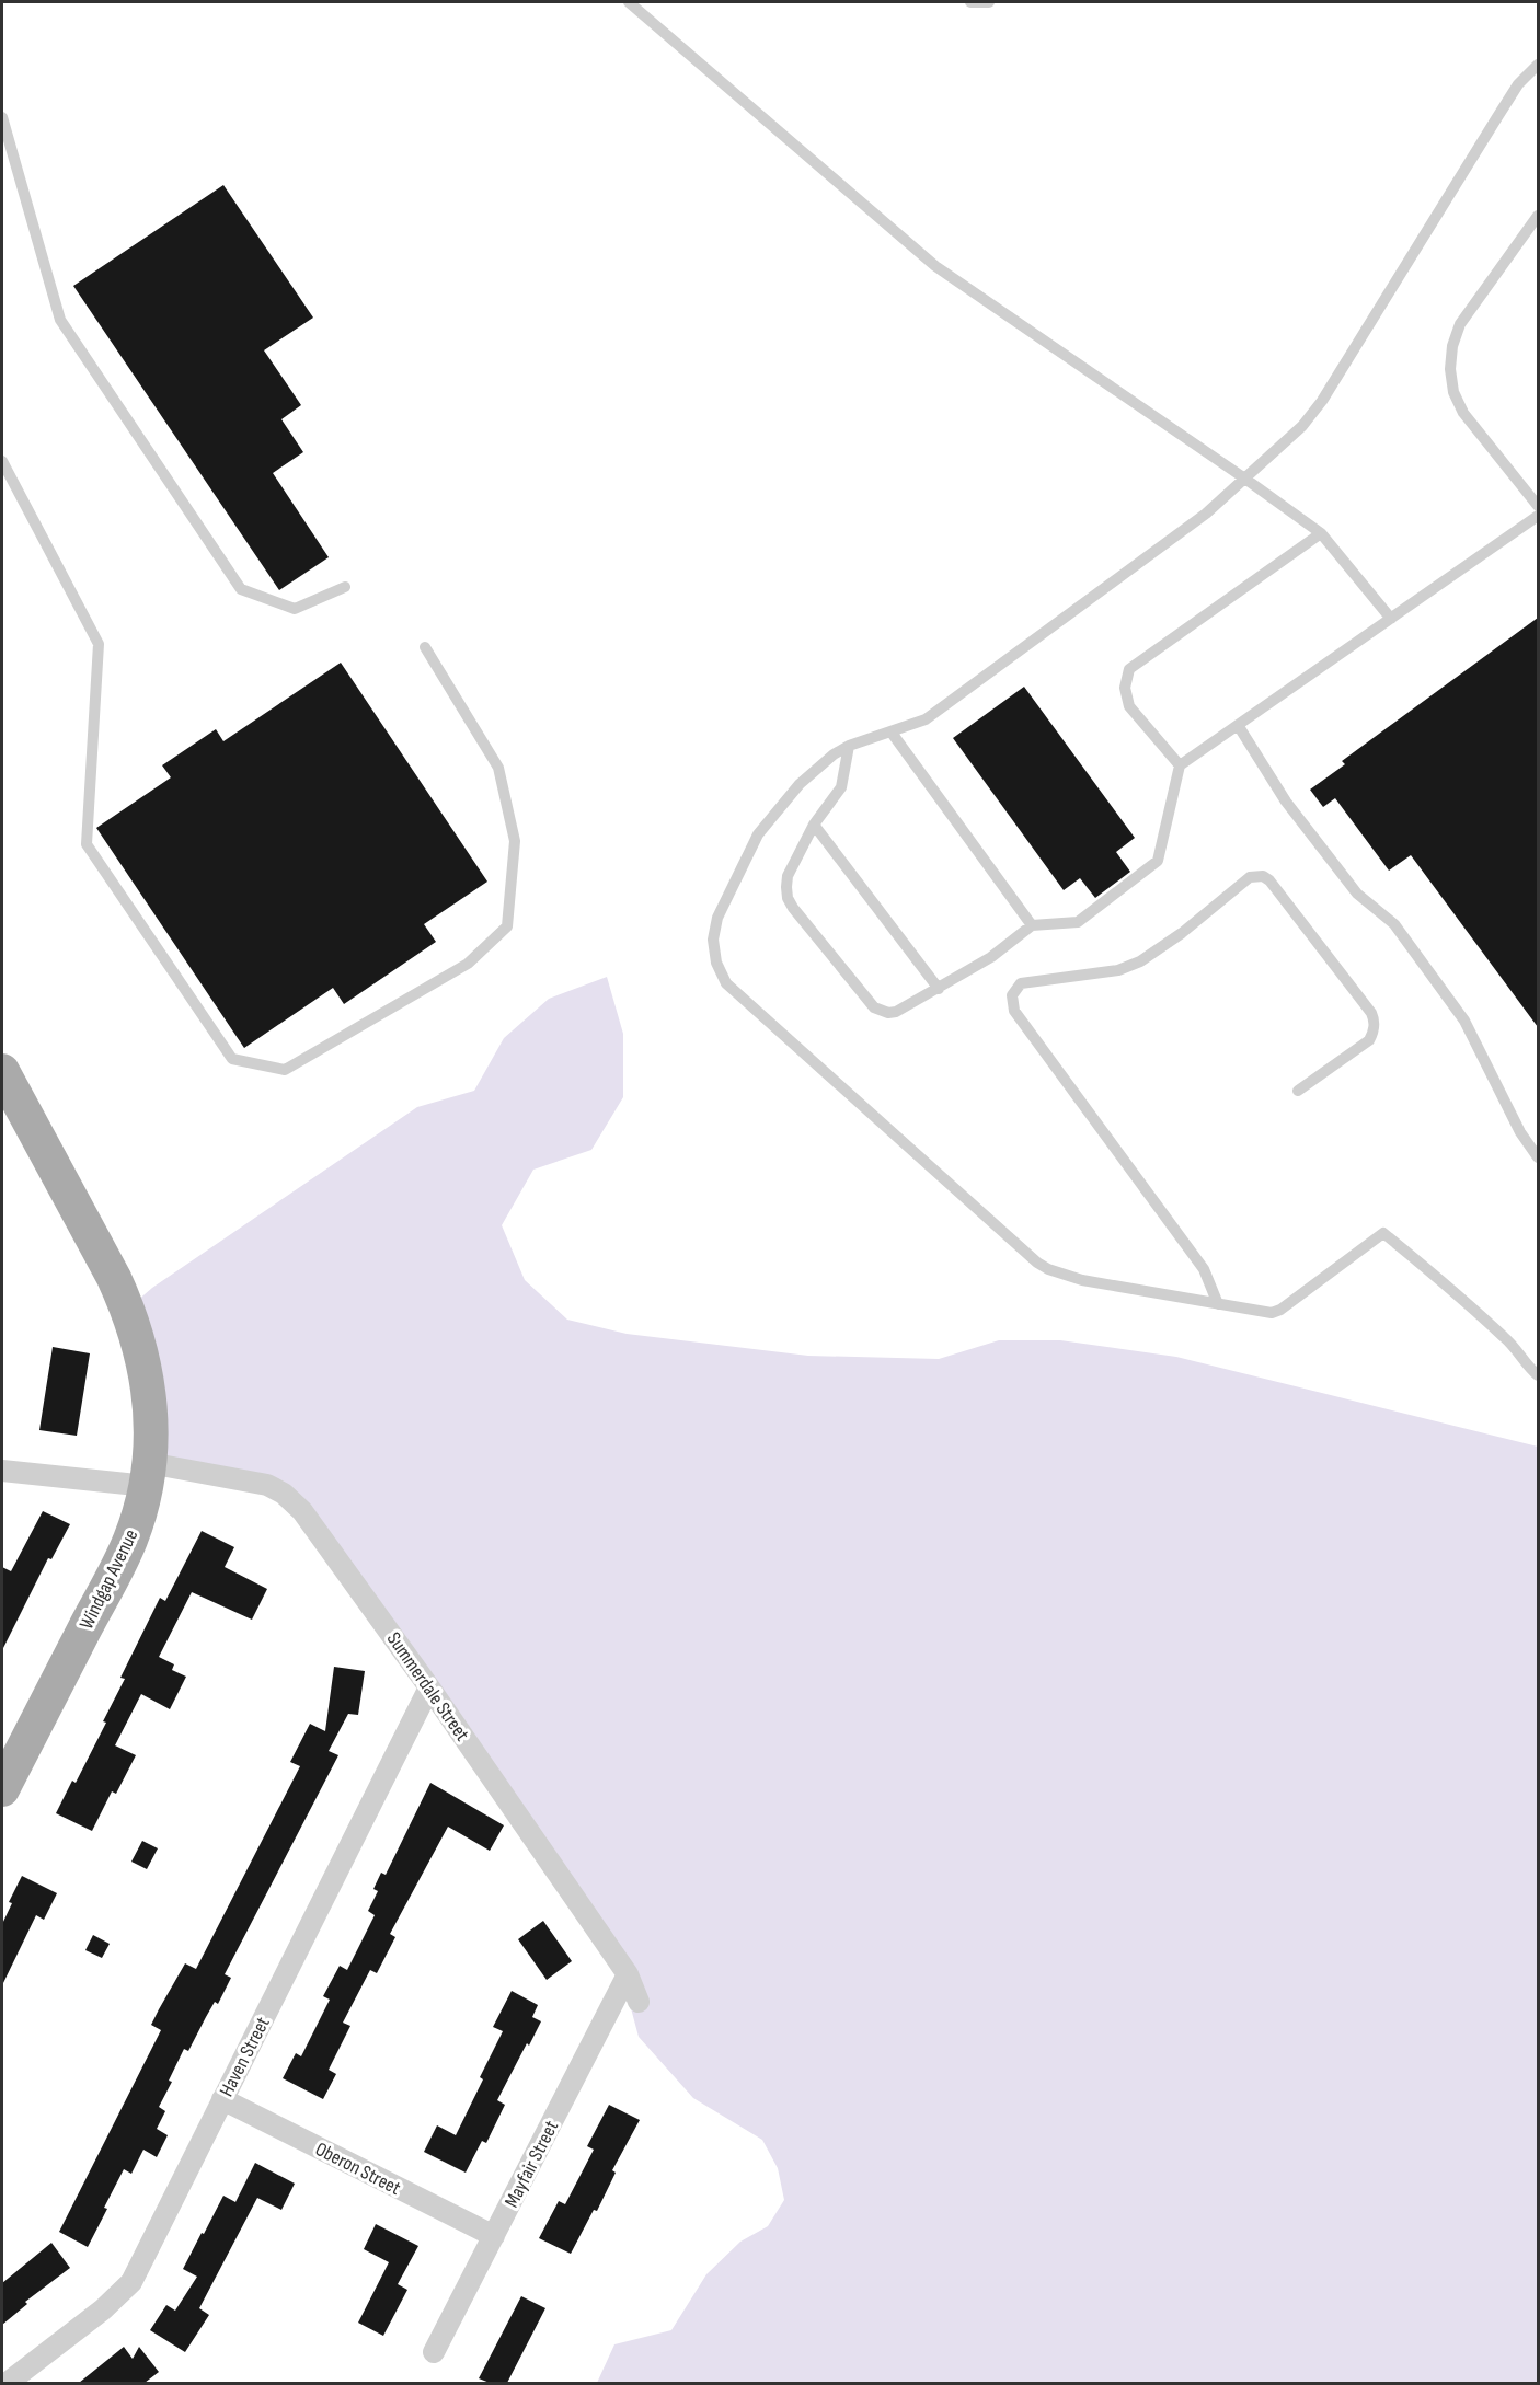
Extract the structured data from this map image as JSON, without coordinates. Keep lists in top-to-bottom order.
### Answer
{
  "streets": {
    "main road": ["Windgap Avenue"],
    "street": [
      "Summerdale Street",
      "Haven Street",
      "Mayfair Street",
      "Oberon Street"
    ]
  },
  "crossings": [
    ["Windgap Avenue", "Summerdale Street"],
    ["Summerdale Street", "Haven Street"],
    ["Summerdale Street", "Mayfair Street"],
    ["Haven Street", "Oberon Street"],
    ["Mayfair Street", "Oberon Street"]
  ]
}
